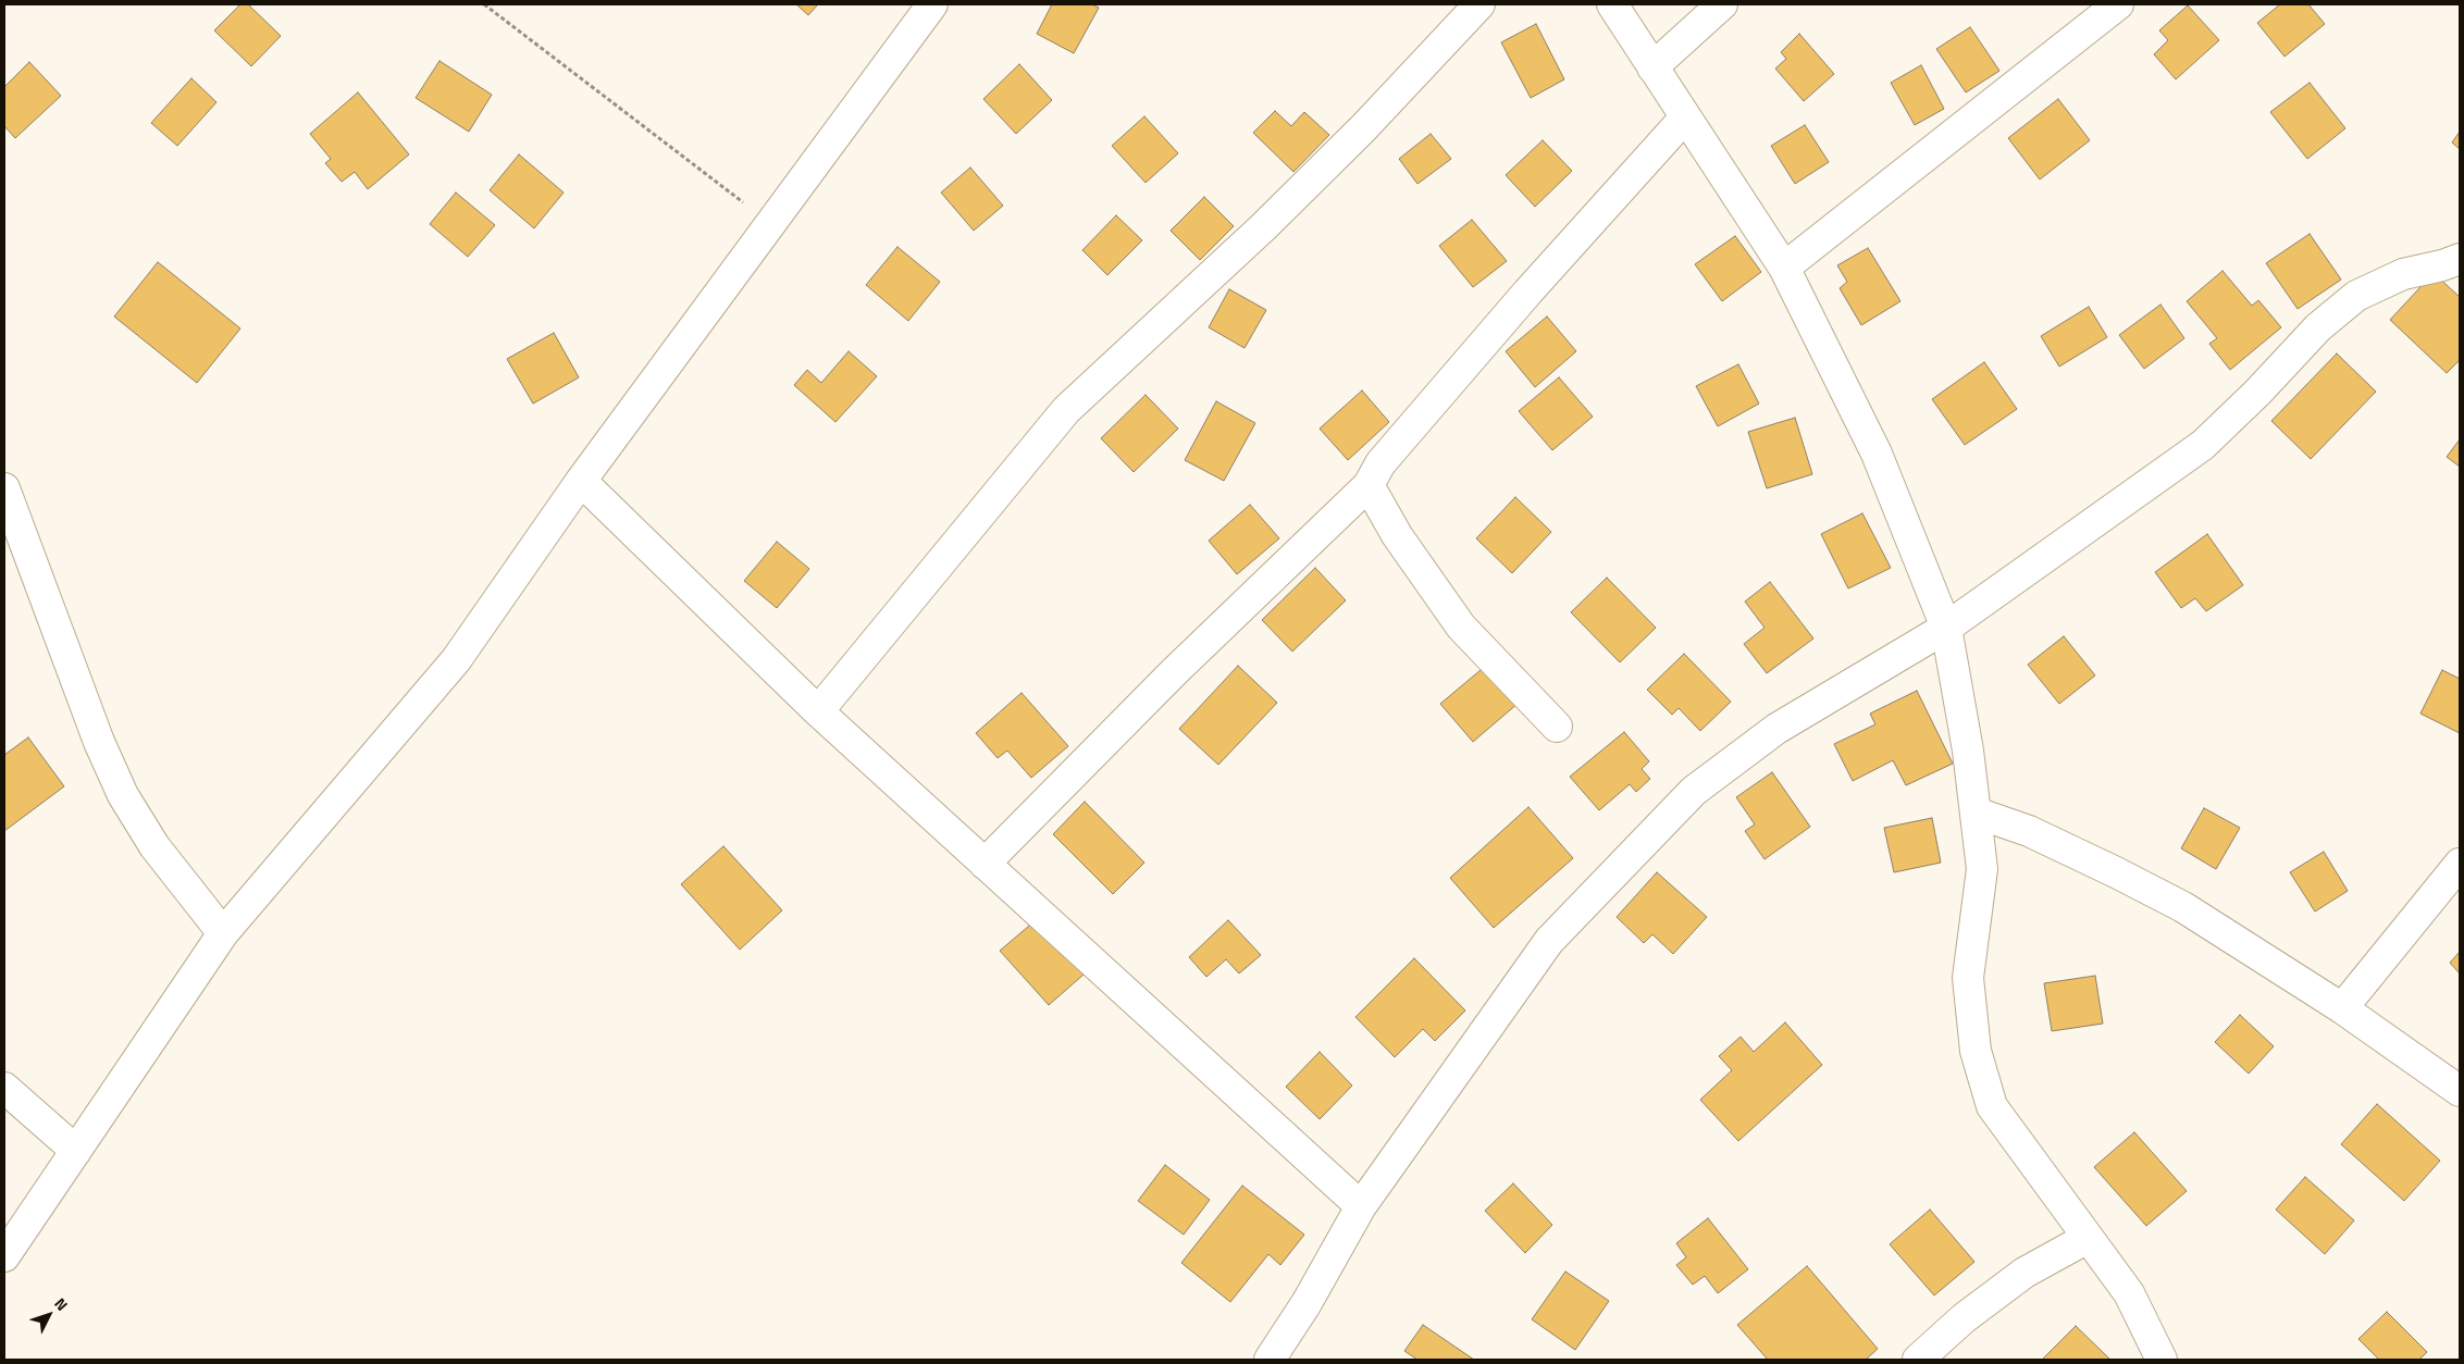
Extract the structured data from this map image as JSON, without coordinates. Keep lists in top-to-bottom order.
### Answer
{
  "north": "top right"
}
